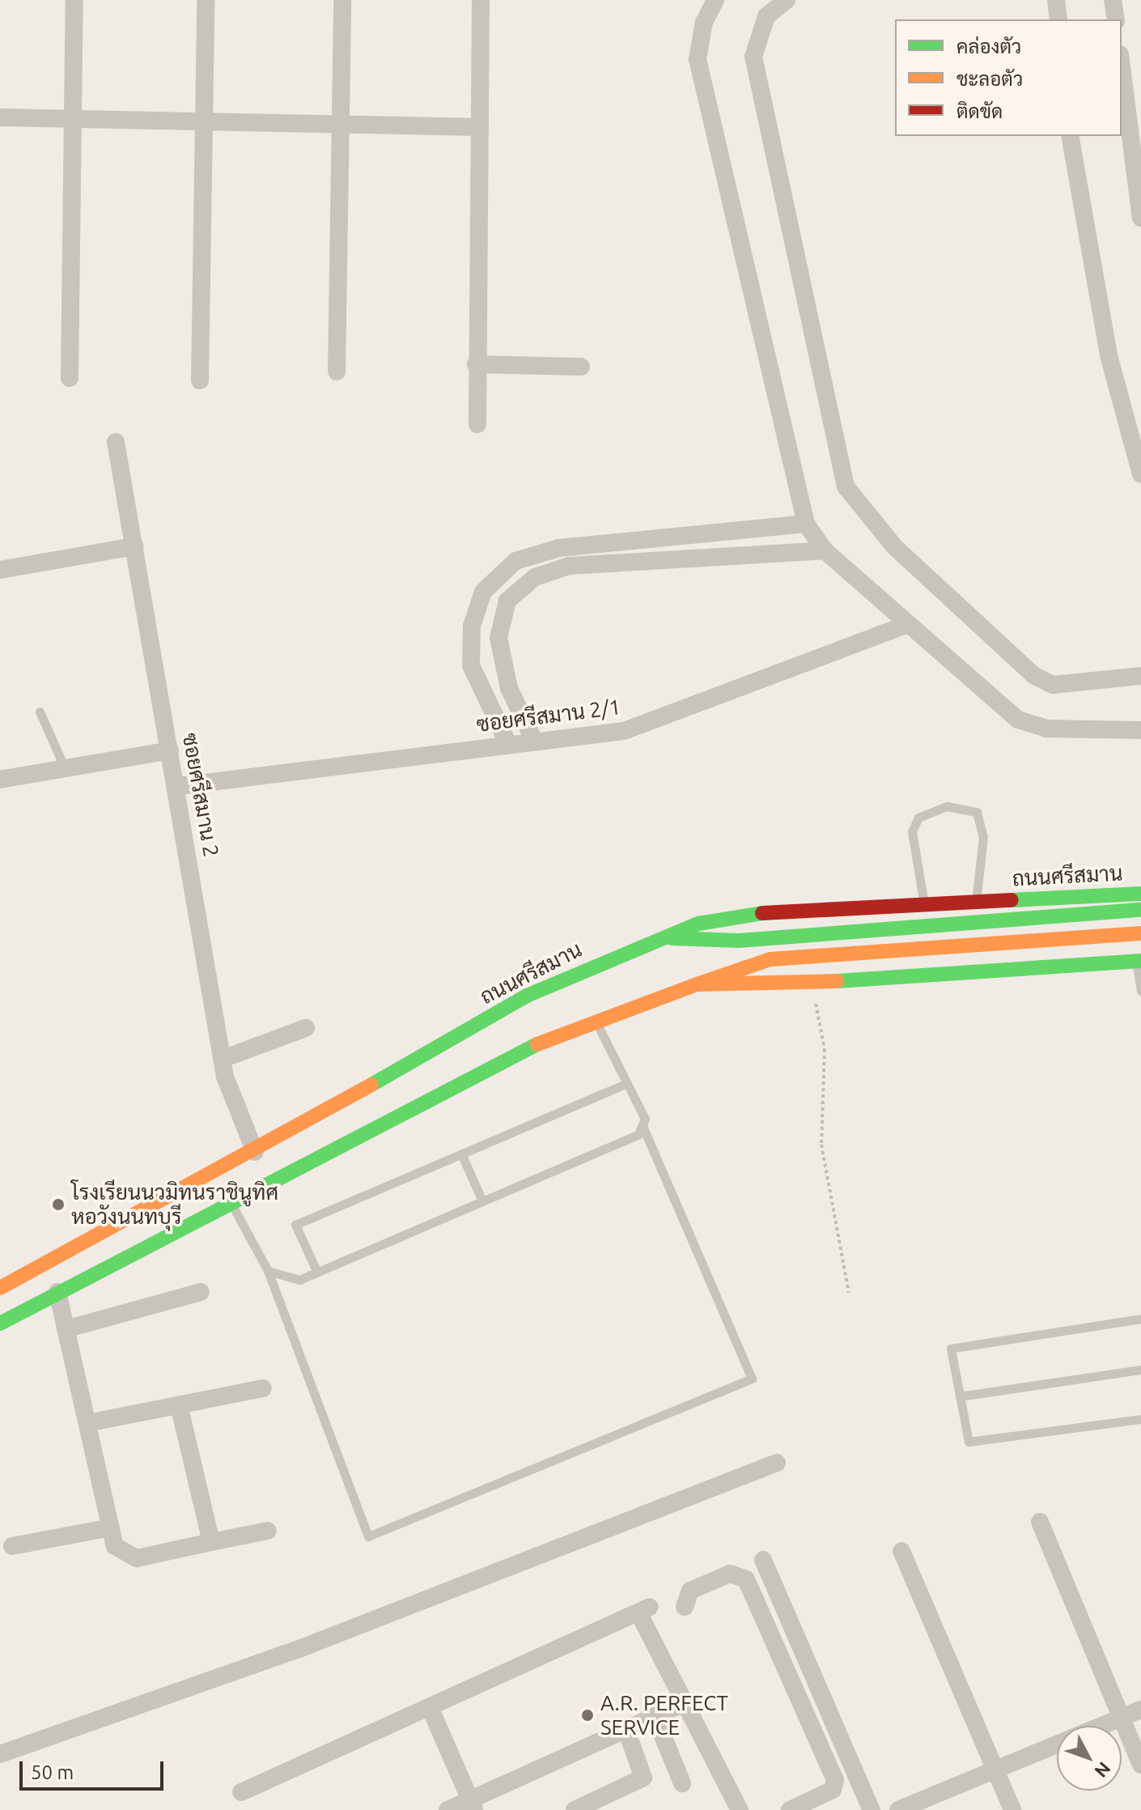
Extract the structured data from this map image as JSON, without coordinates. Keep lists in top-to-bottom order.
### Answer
{
  "streets": {
    "main road": ["ถนนศรีสมาน"],
    "street": ["ซอยศรีสมาน 2/1", "ซอยศรีสมาน 2"]
  },
  "crossings": [
    ["ซอยศรีสมาน 2/1", "ซอยศรีสมาน 2"],
    ["ซอยศรีสมาน 2", "ถนนศรีสมาน"]
  ],
  "places": ["โรงเรียนนวมิทนราชินูทิศ หอวังนนทบุรี", "A.R. PERFECT SERVICE"],
  "legend": ["คล่องตัว", "ชะลอตัว", "ติดขัด"],
  "scale_bar": "50 m",
  "north": "bottom right"
}
